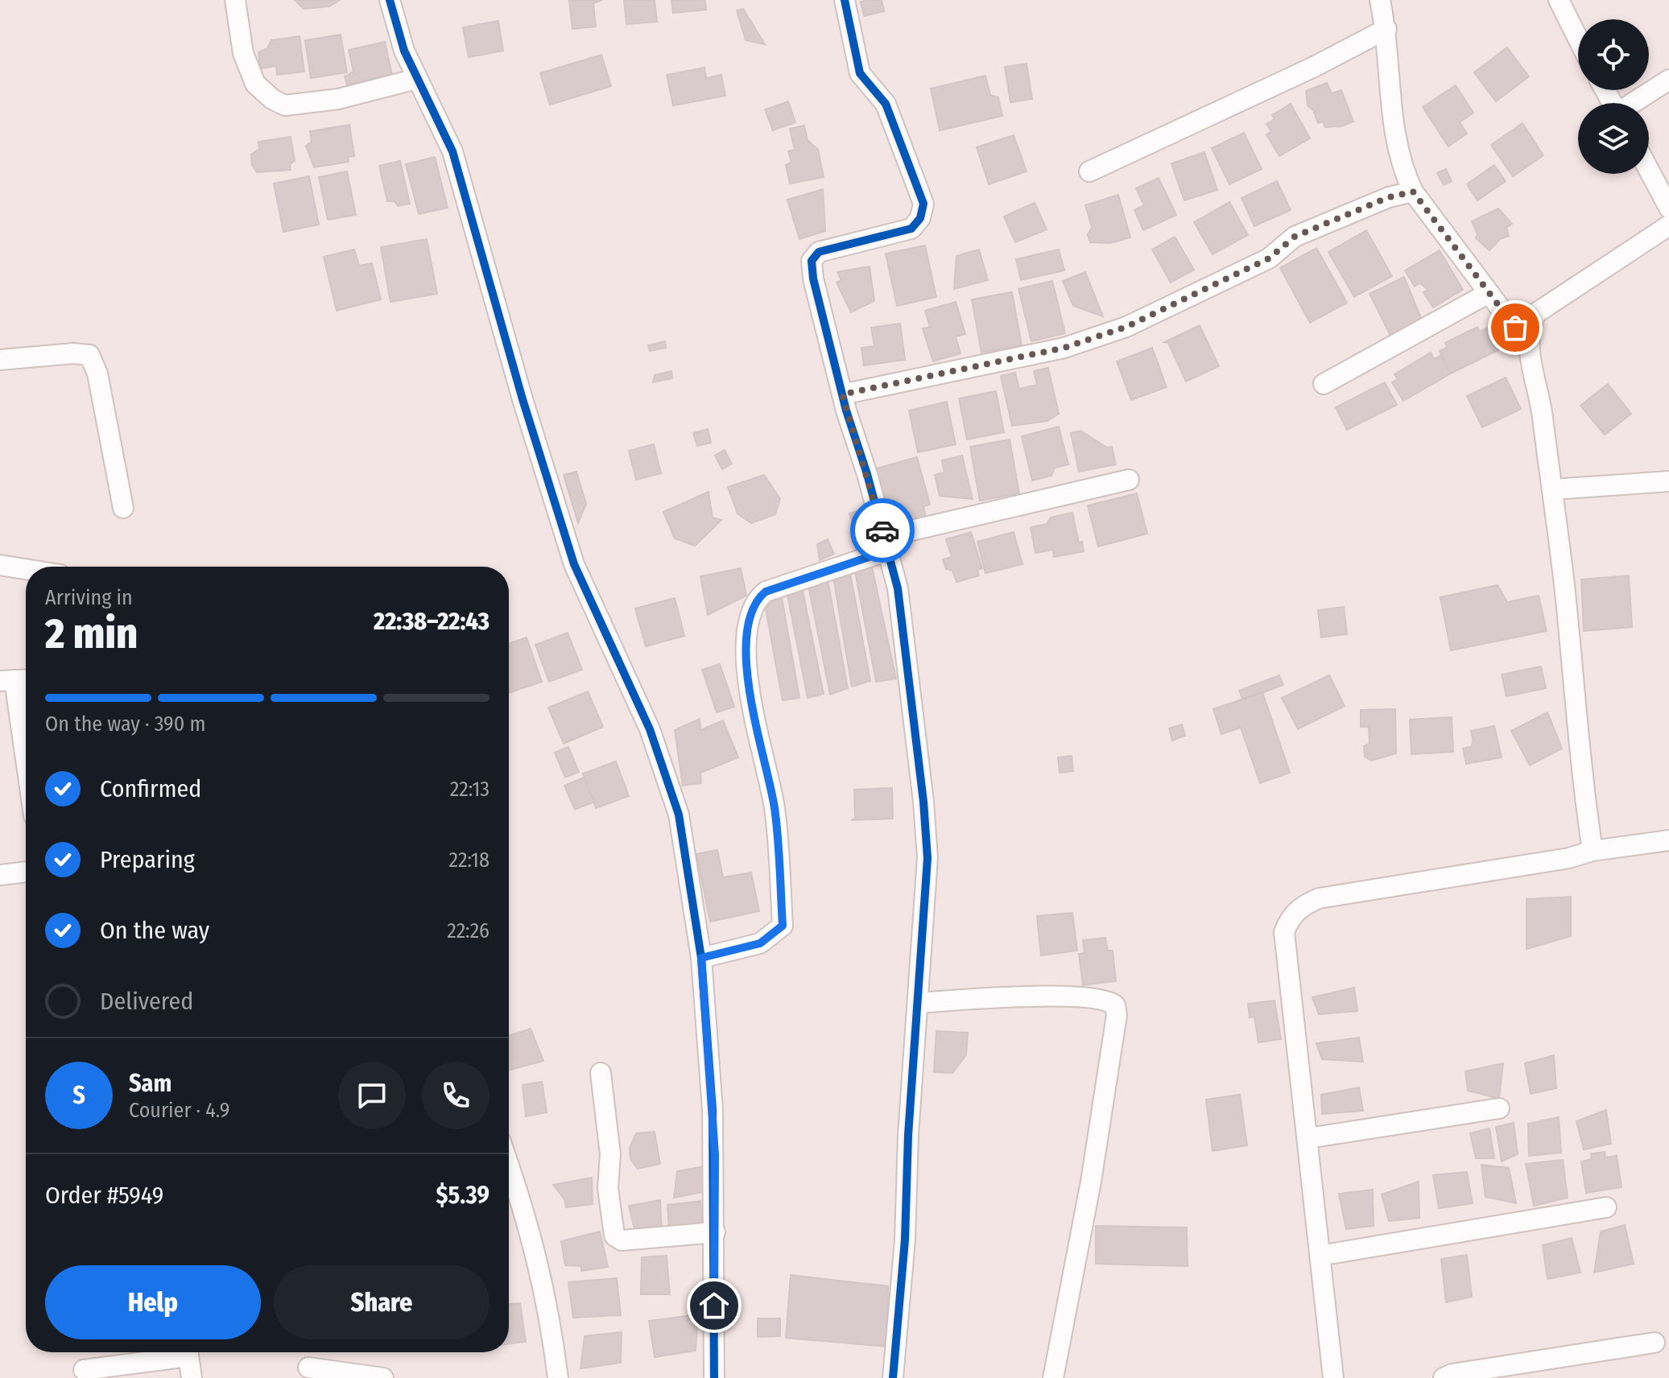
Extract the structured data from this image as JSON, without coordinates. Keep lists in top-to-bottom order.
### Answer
{
  "page": {
    "heading": ["2 min", "Arriving in", "22:38–22:43"],
    "panel": [
      "Sam",
      "Courier · 4.9",
      "Order #5949",
      "$5.39"
    ],
    "bar": "On the way · 390 m",
    "list": [
      ["Confirmed", "22:13"],
      ["Preparing", "22:18"],
      ["On the way", "22:26"],
      "Delivered"
    ],
    "round": "S",
    "buttons": ["Help", "Share"]
  }
}
